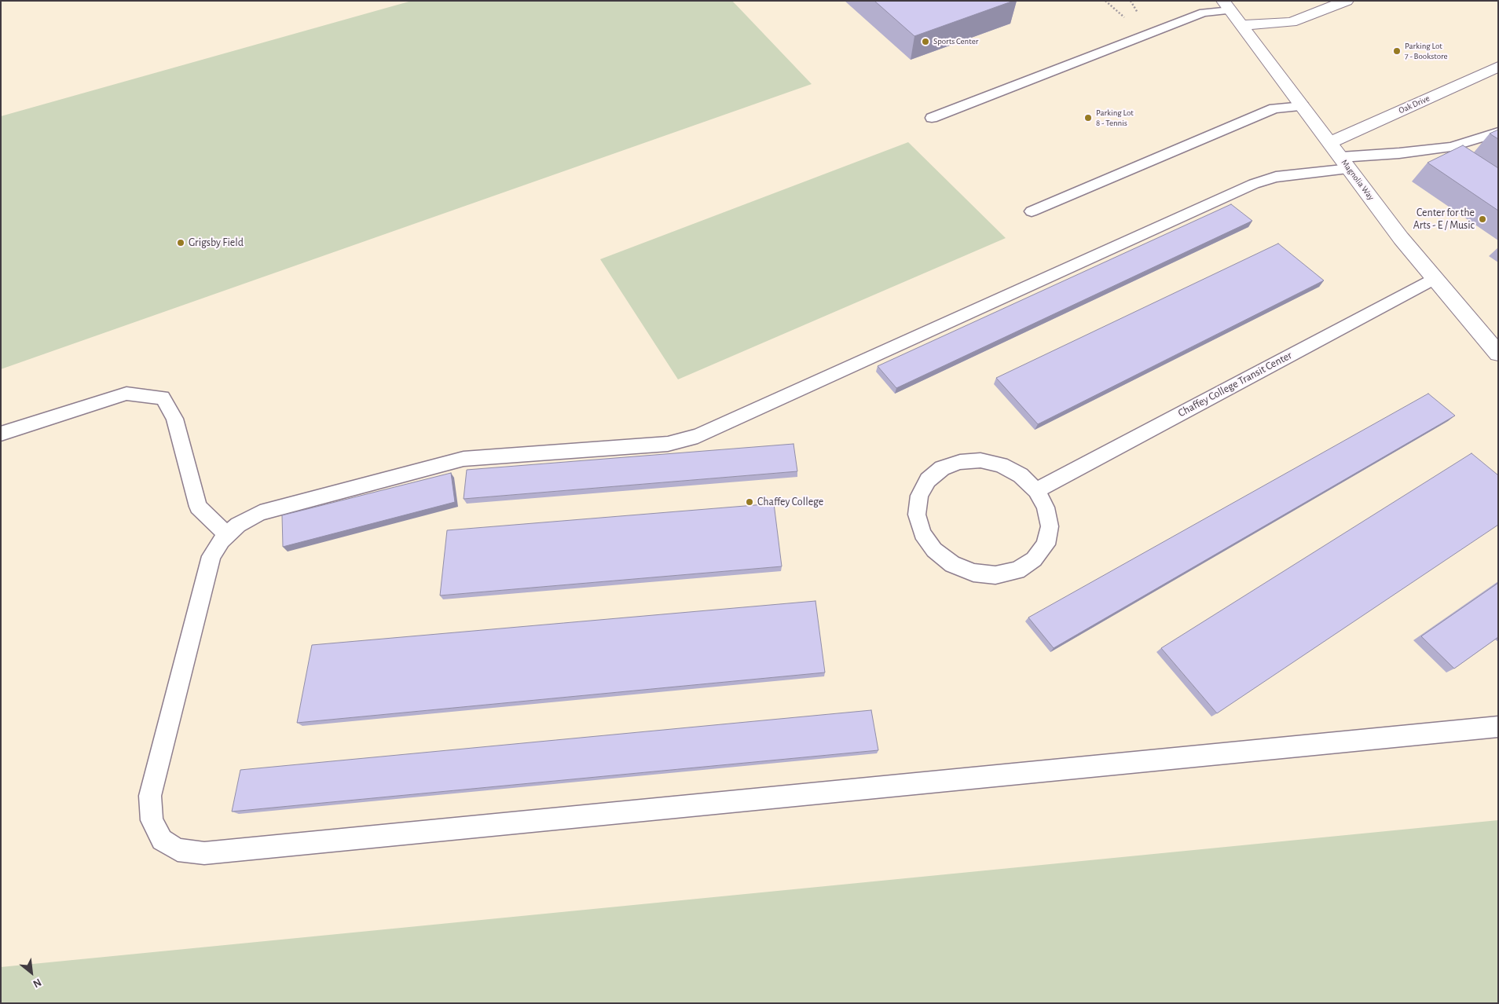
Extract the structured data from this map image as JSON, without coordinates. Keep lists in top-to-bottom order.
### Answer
{
  "streets": {
    "street": ["Oak Drive", "Magnolia Way"],
    "lane": ["Chaffey College Transit Center"]
  },
  "crossings": [
    ["Oak Drive", "Magnolia Way"],
    ["Magnolia Way", "Chaffey College Transit Center"]
  ],
  "places": [
    "Sports Center",
    "Parking Lot 7 - Bookstore",
    "Parking Lot 8 - Tennis",
    "Center for the Arts - E / Music",
    "Grigsby Field",
    "Chaffey College"
  ],
  "north": "bottom right"
}
